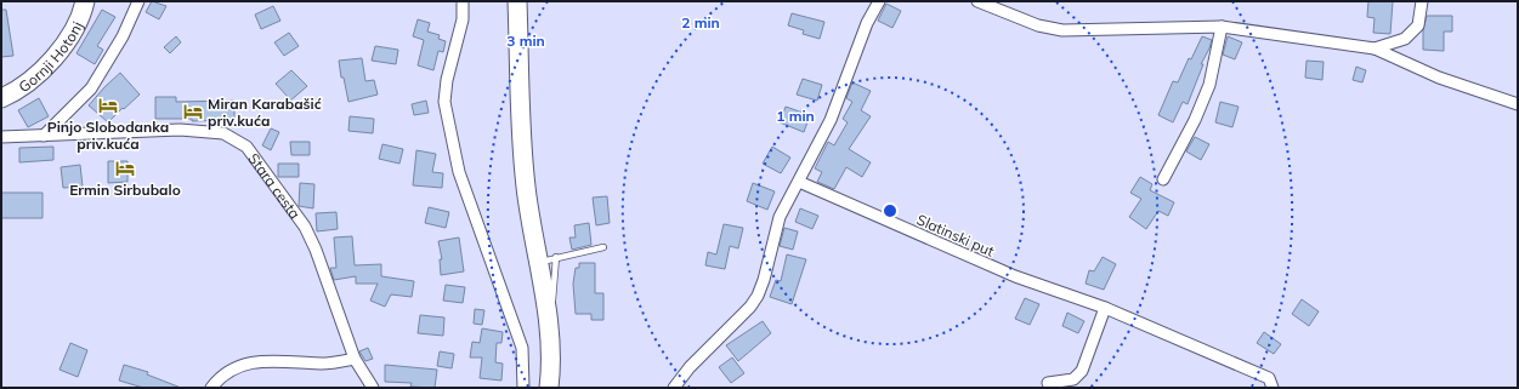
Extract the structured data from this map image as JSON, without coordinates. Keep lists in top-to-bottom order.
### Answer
{
  "streets": {
    "main road": ["Gornji Hotonj"],
    "street": ["Stara cesta", "Slatinski put"]
  },
  "places": {
    "hotel": ["Pinjo Slobodanka priv.kuća", "Miran Karabašić priv.kuća", "Ermin Sirbubalo"]
  },
  "rings": ["2 min", "3 min", "1 min"]
}
